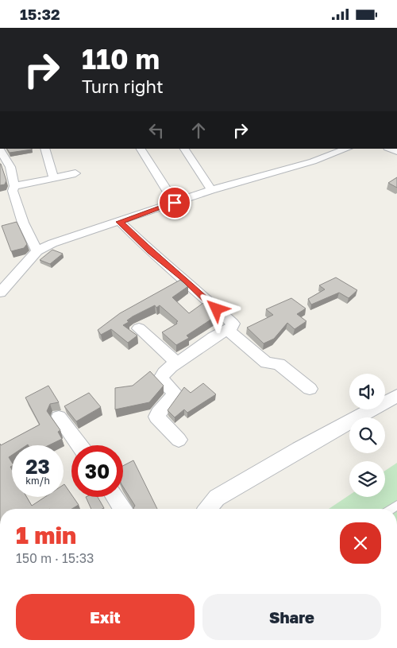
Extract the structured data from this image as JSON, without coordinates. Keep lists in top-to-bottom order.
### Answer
{
  "page": {
    "status": "15:32",
    "turn": ["110 m", "Turn right"],
    "speed": "23 km/h",
    "limit": "30",
    "heading": ["1 min", "150 m · 15:33"],
    "buttons": ["Exit", "Share"]
  }
}
